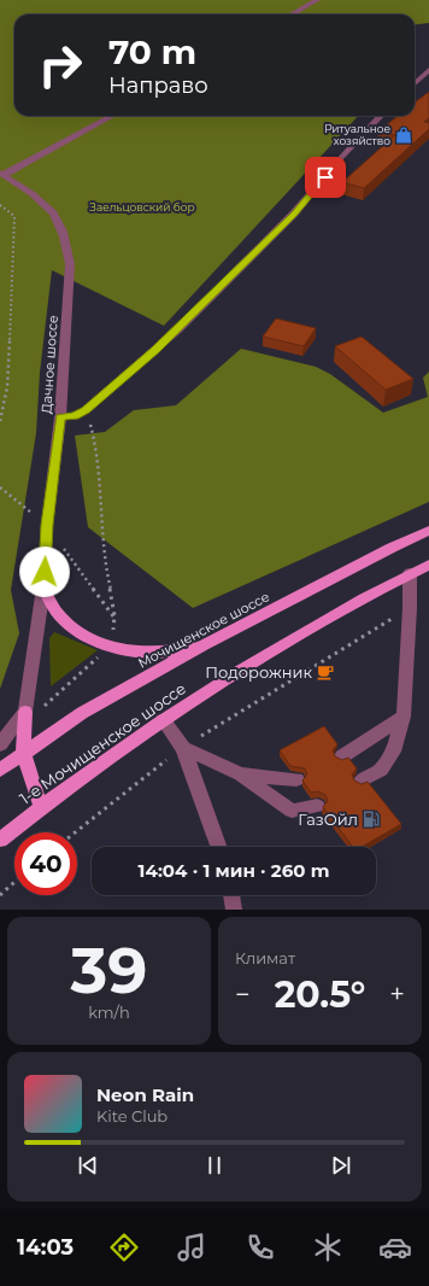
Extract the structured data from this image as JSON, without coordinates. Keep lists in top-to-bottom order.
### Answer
{
  "streets": {
    "main road": ["Мочищенское шоссе", "1-е Мочищенское шоссе"],
    "street": ["Дачное шоссе"]
  },
  "parks": ["Заельцовский бор"],
  "places": {
    "shop": ["Ритуальное хозяйство"],
    "cafe": ["Подорожник"],
    "fuel station": ["ГазОйл"]
  },
  "page": {
    "turn": ["70 m", "Направо"],
    "limit": "40",
    "trip": "14:04 · 1 мин · 260 m",
    "tile": [
      ["39", "km/h"],
      "Климат"
    ],
    "heat": ["−", "20.5°", "+"],
    "song": ["Neon Rain", "Kite Club"],
    "tabs": "14:03"
  }
}
